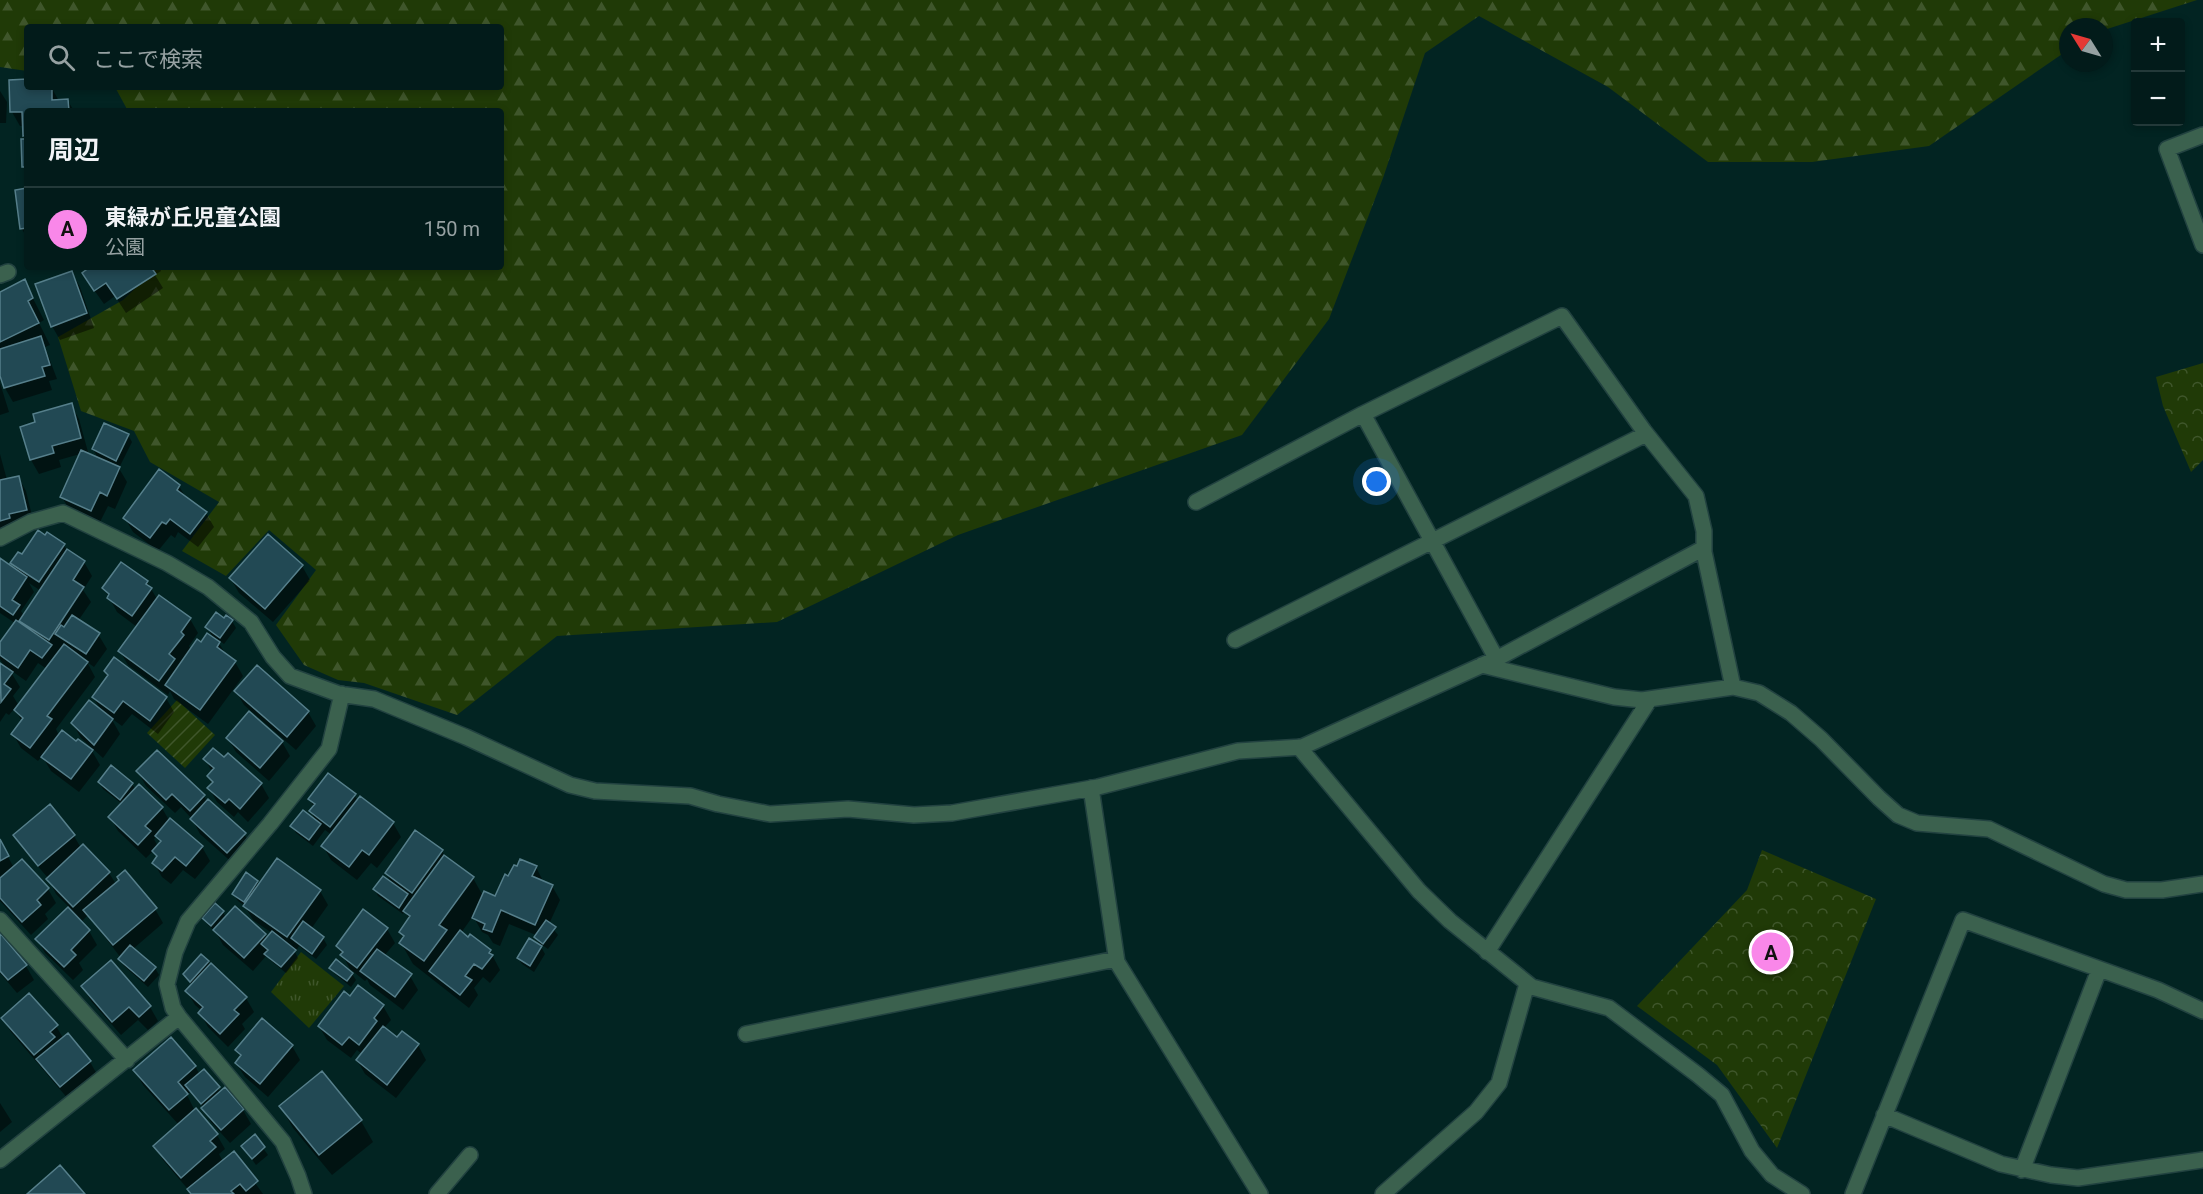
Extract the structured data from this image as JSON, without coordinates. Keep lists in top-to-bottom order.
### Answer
{
  "north": "top left",
  "page": {
    "map_buttons": ["+", "−"],
    "search": "ここで検索",
    "heading": "周辺",
    "list": [
      {
        "mark": "A",
        "name": "東緑が丘児童公園",
        "note": "公園",
        "value": "150 m"
      }
    ],
    "pins": "A"
  }
}
